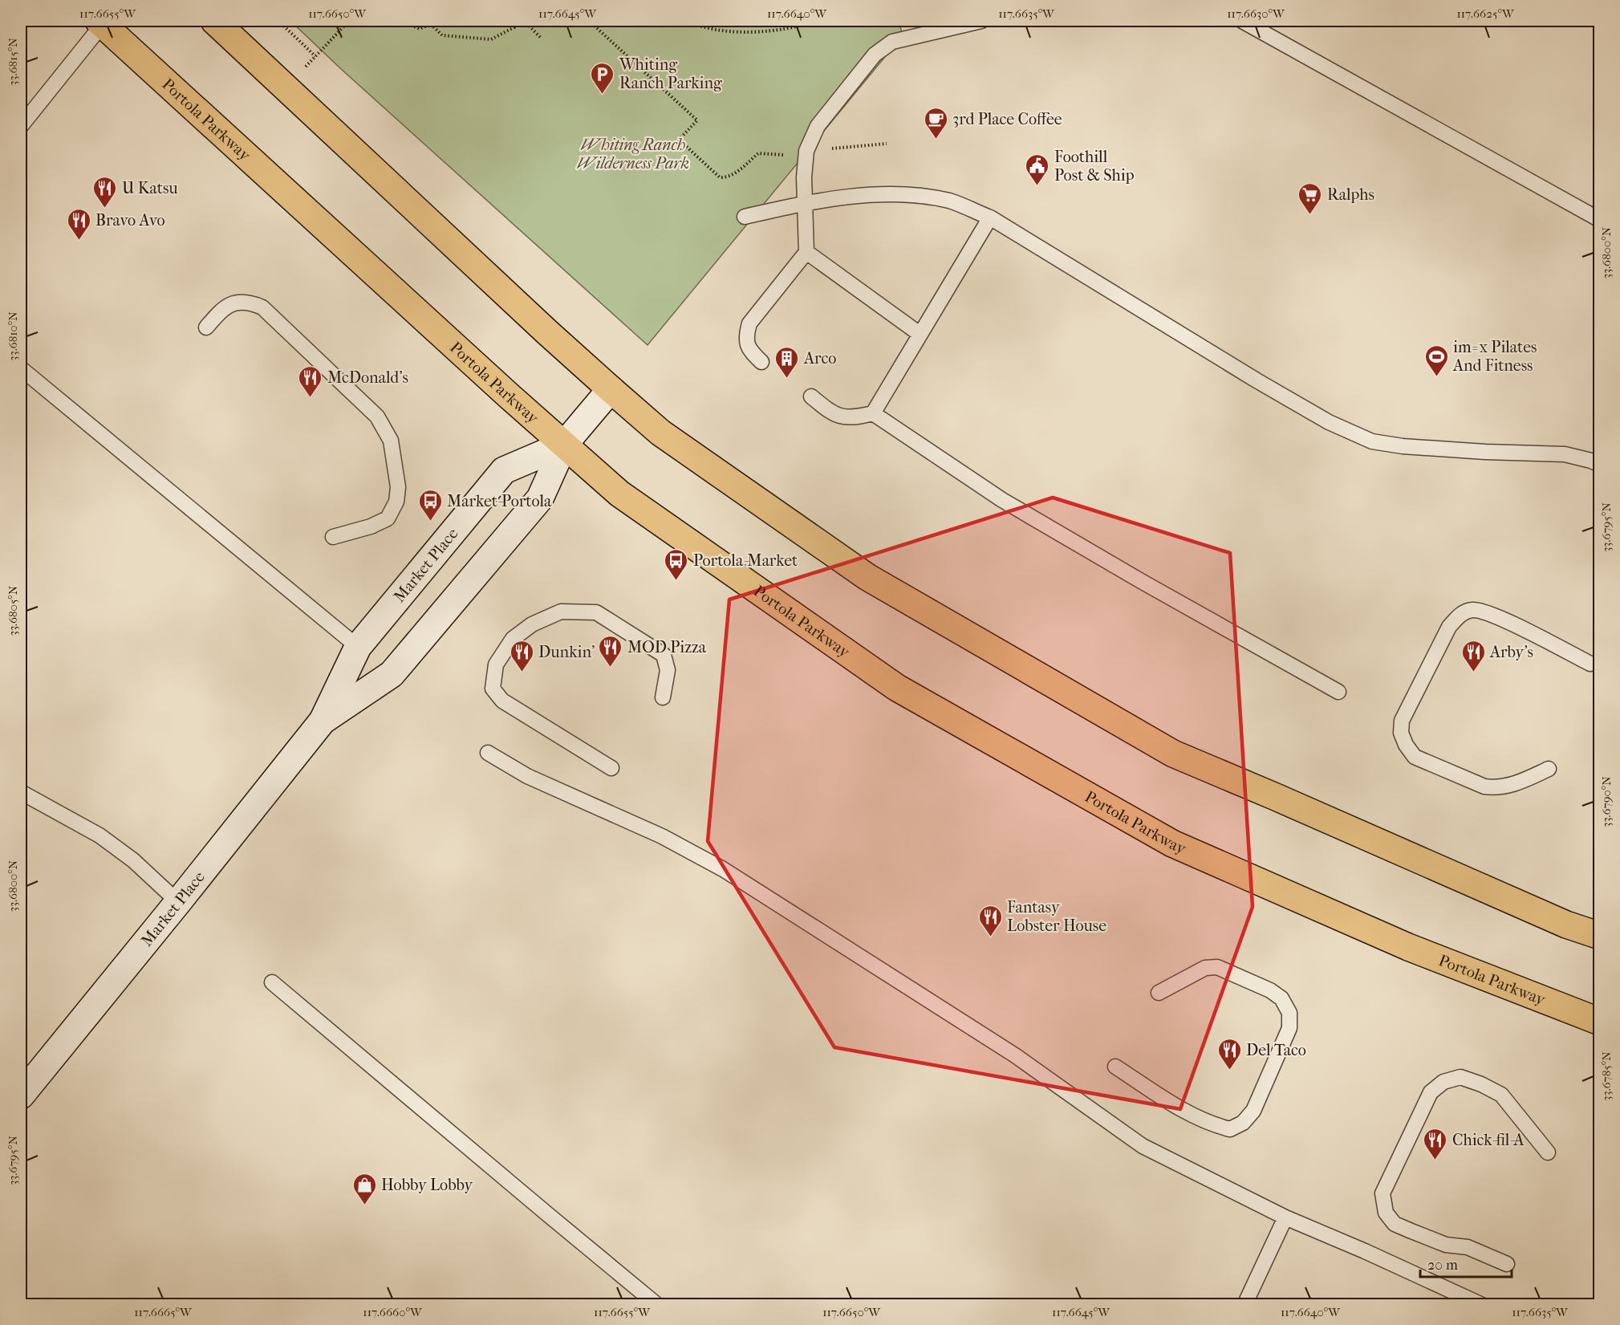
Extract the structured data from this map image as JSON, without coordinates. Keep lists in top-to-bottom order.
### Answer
{
  "streets": {
    "main road": ["Portola Parkway"],
    "street": ["Market Place"]
  },
  "crossings": [
    ["Portola Parkway", "Market Place"]
  ],
  "parks": ["Whiting Ranch Wilderness Park"],
  "places": {
    "parking": ["Whiting Ranch Parking"],
    "cafe": ["3rd Place Coffee"],
    "public building": ["Foothill Post & Ship"],
    "restaurant": [
      "U Katsu",
      "Bravo Avo",
      "McDonald's",
      "MOD Pizza",
      "Dunkin'",
      "Arby's",
      "Fantasy Lobster House",
      "Del Taco",
      "Chick-fil-A"
    ],
    "supermarket": ["Ralphs"],
    "sports": ["im=x Pilates And Fitness"],
    "building": ["Arco"],
    "bus stop": ["Market-Portola", "Portola-Market"],
    "shop": ["Hobby Lobby"]
  },
  "scale_bar": "20 m",
  "coordinates": [
    "117.6655°W",
    "117.6650°W",
    "117.6645°W",
    "117.6640°W",
    "117.6635°W",
    "117.6630°W",
    "117.6625°W",
    "33.6815°N",
    "33.6800°N",
    "33.6810°N",
    "33.6795°N",
    "33.6805°N",
    "33.6790°N",
    "33.6785°N",
    "117.6665°W",
    "117.6660°W"
  ]
}
